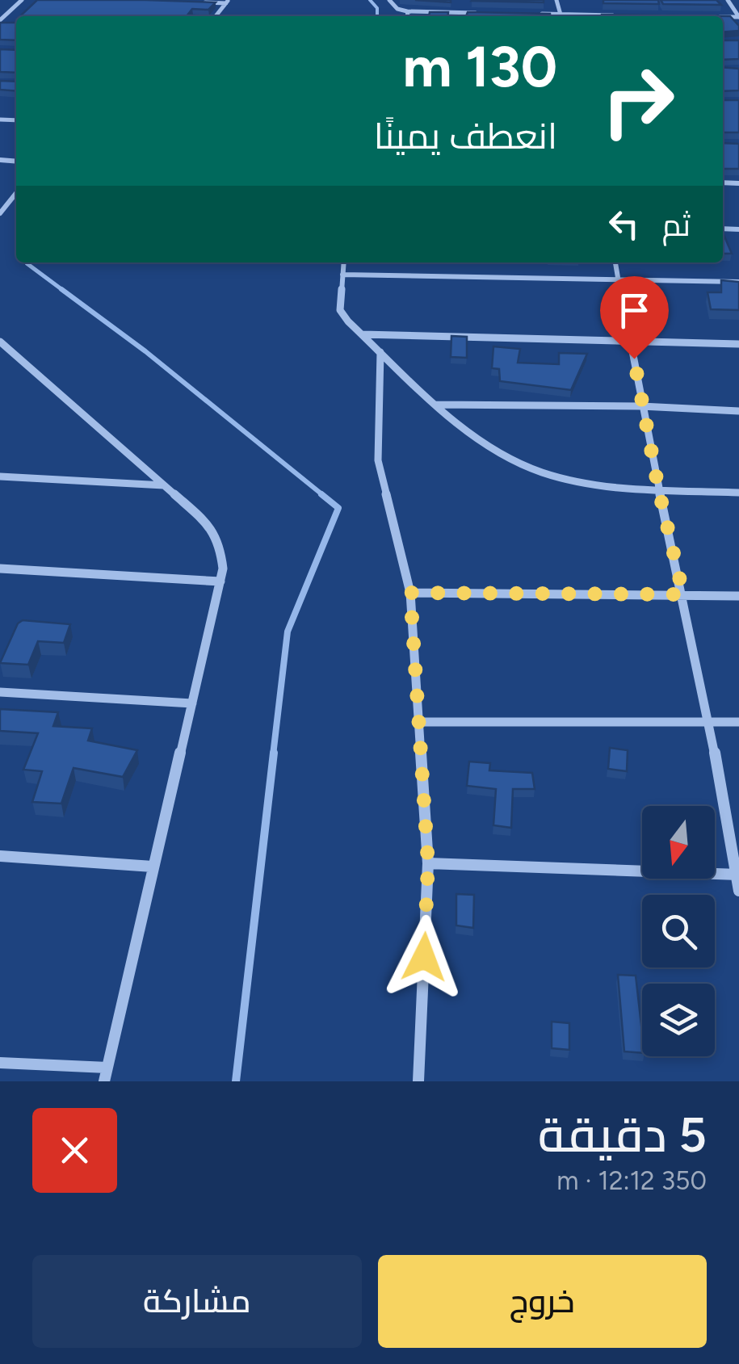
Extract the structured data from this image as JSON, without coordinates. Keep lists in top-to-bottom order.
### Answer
{
  "north": "bottom",
  "page": {
    "turn": ["130 m", "انعطف يمينًا"],
    "then": "ثم",
    "heading": ["5 دقيقة", "350 m · 12:12"],
    "buttons": ["خروج", "مشاركة"]
  }
}
